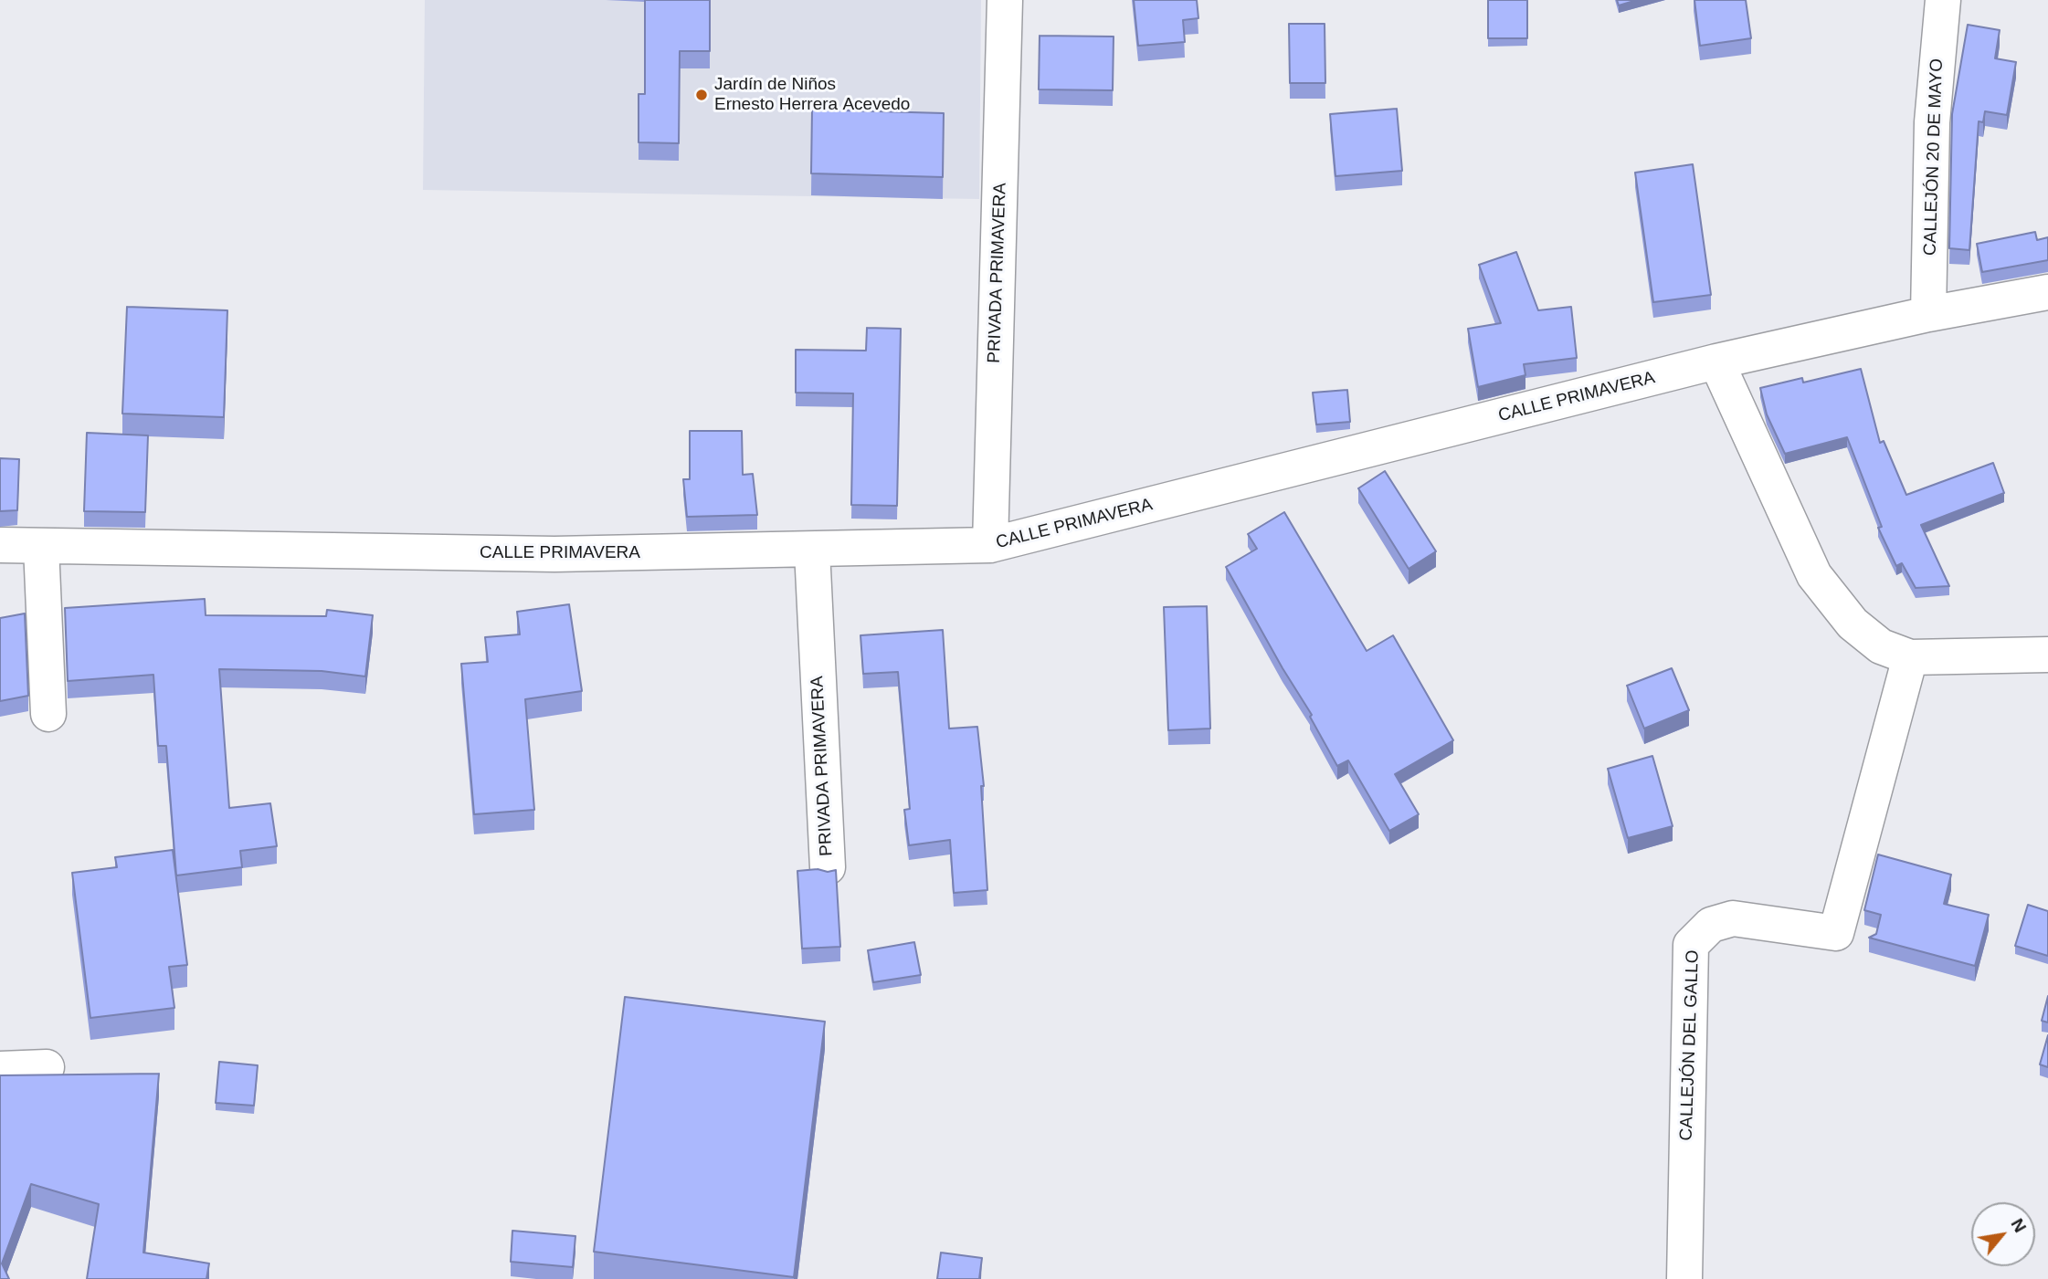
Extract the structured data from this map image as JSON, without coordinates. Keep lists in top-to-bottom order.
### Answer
{
  "streets": {
    "street": [
      "CALLEJÓN 20 DE MAYO",
      "PRIVADA PRIMAVERA",
      "CALLE PRIMAVERA",
      "CALLEJÓN DEL GALLO"
    ]
  },
  "crossings": [
    ["CALLEJÓN 20 DE MAYO", "CALLE PRIMAVERA"],
    ["PRIVADA PRIMAVERA", "CALLE PRIMAVERA"]
  ],
  "places": ["Jardín de Niños Ernesto Herrera Acevedo"],
  "north": "top right"
}
